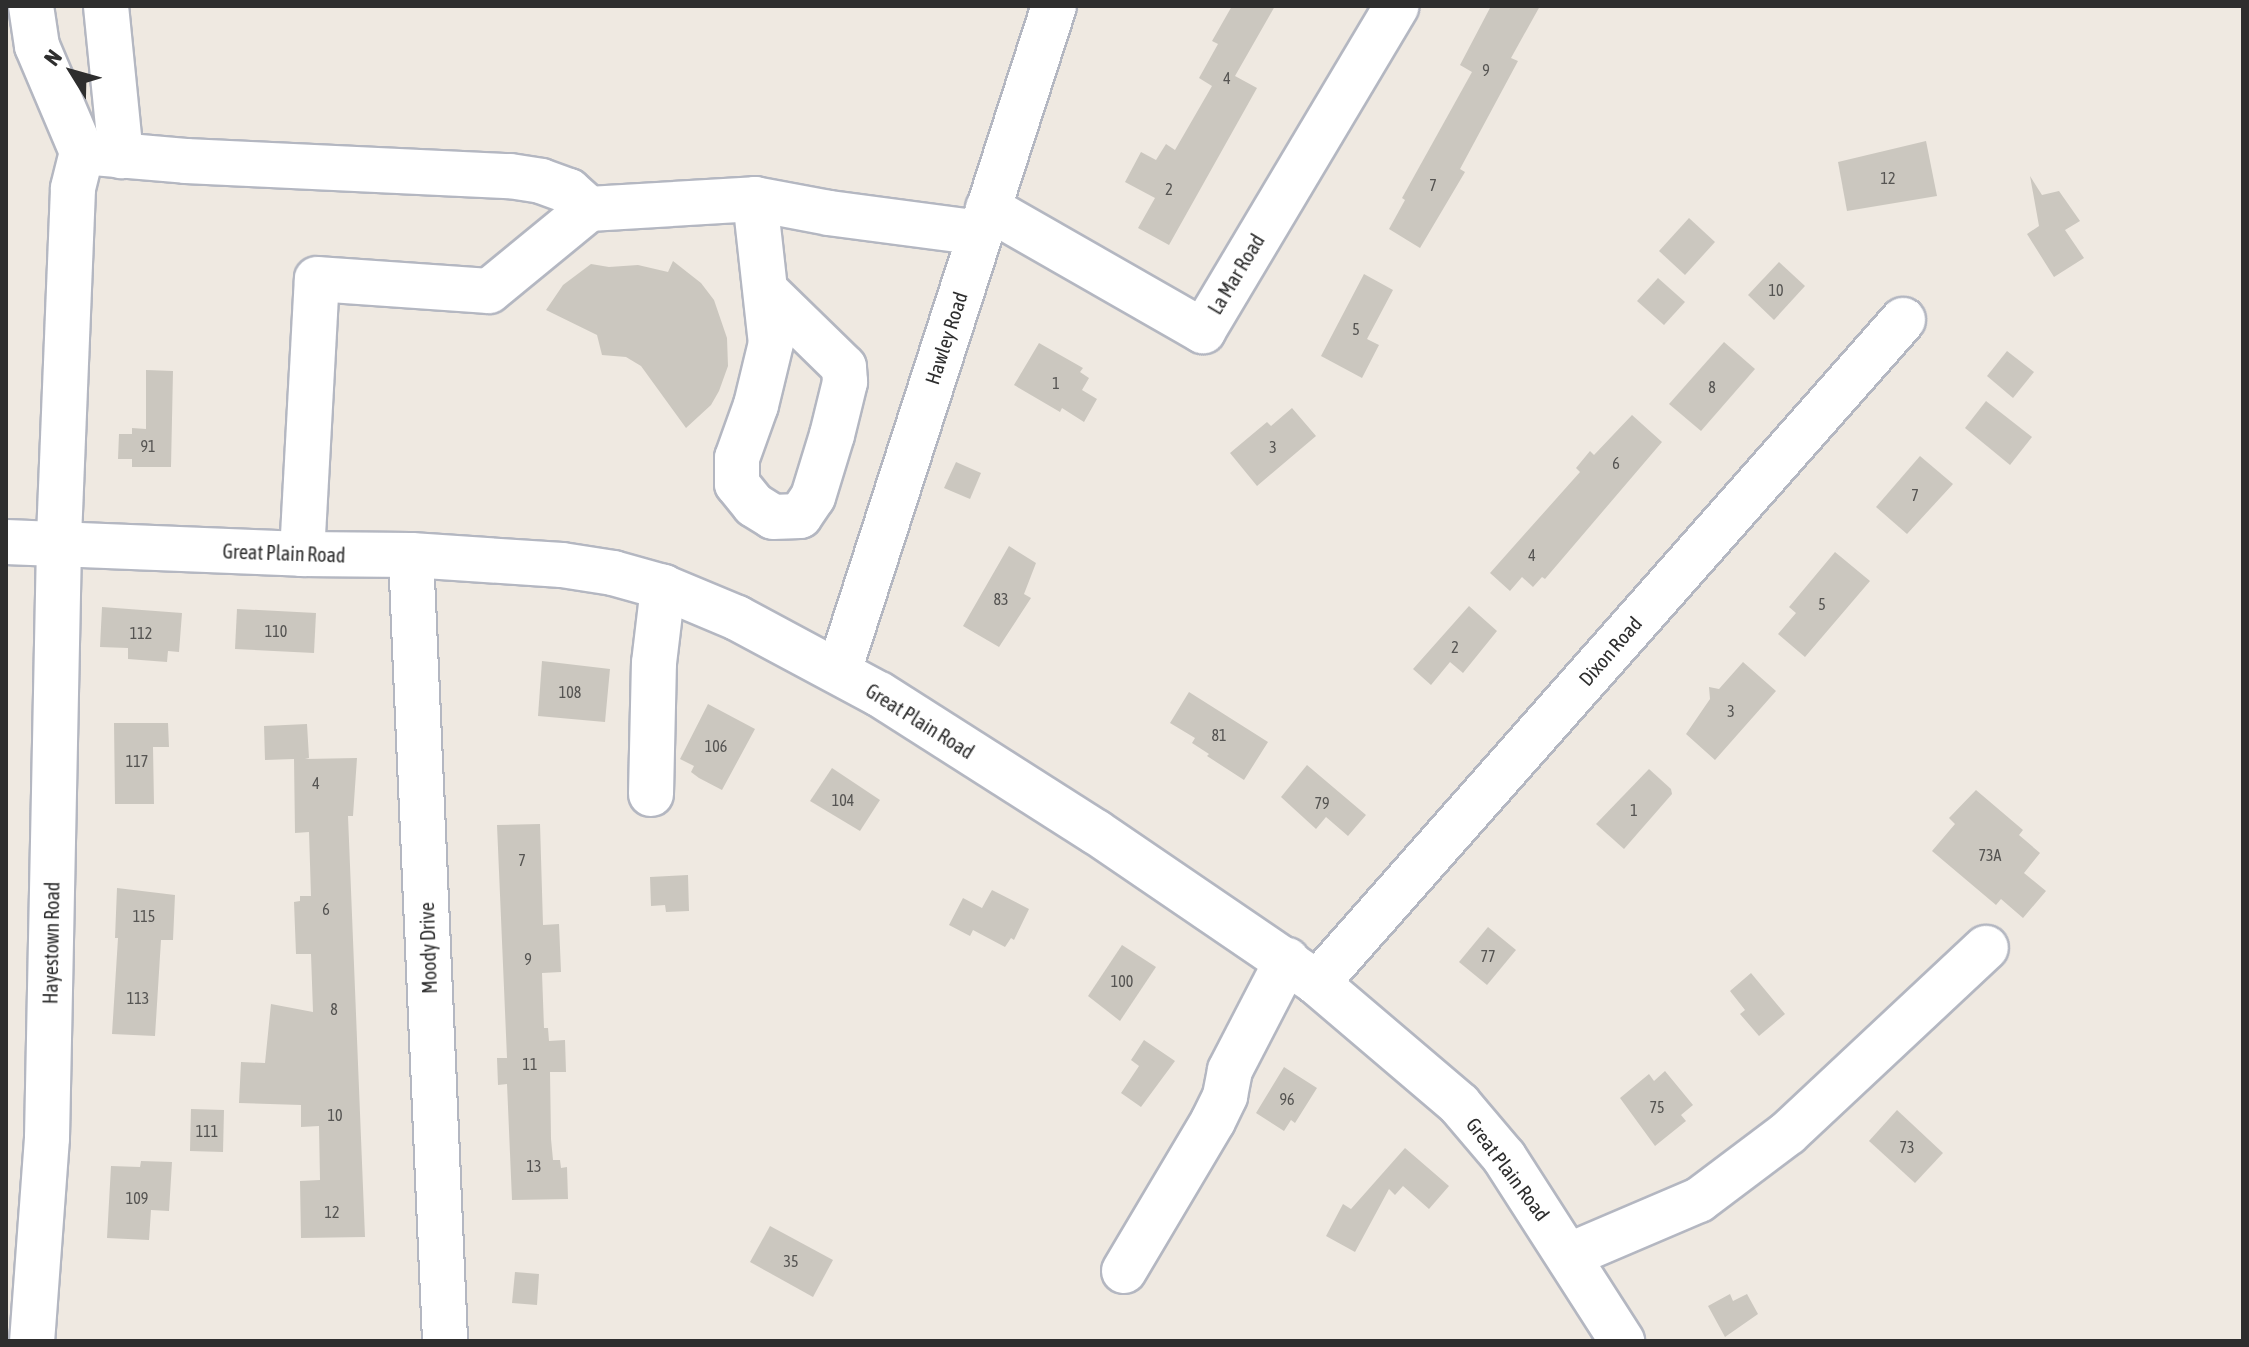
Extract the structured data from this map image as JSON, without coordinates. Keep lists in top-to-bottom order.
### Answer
{
  "streets": {
    "street": [
      "La Mar Road",
      "Hawley Road",
      "Great Plain Road",
      "Dixon Road",
      "Hayestown Road",
      "Moody Drive"
    ]
  },
  "crossings": [
    ["La Mar Road", "Hawley Road"],
    ["Hawley Road", "Great Plain Road"],
    ["Great Plain Road", "Dixon Road"],
    ["Great Plain Road", "Hayestown Road"],
    ["Great Plain Road", "Moody Drive"]
  ],
  "house_numbers": [
    "9",
    "4",
    "12",
    "7",
    "2",
    "10",
    "5",
    "1",
    "8",
    "91",
    "3",
    "6",
    "7",
    "4",
    "83",
    "5",
    "110",
    "112",
    "2",
    "108",
    "3",
    "81",
    "106",
    "117",
    "4",
    "104",
    "79",
    "1",
    "73A",
    "7",
    "6",
    "115",
    "77",
    "9",
    "100",
    "113",
    "8",
    "11",
    "96",
    "75",
    "10",
    "111",
    "73",
    "13",
    "109",
    "12",
    "35"
  ],
  "north": "top left"
}
